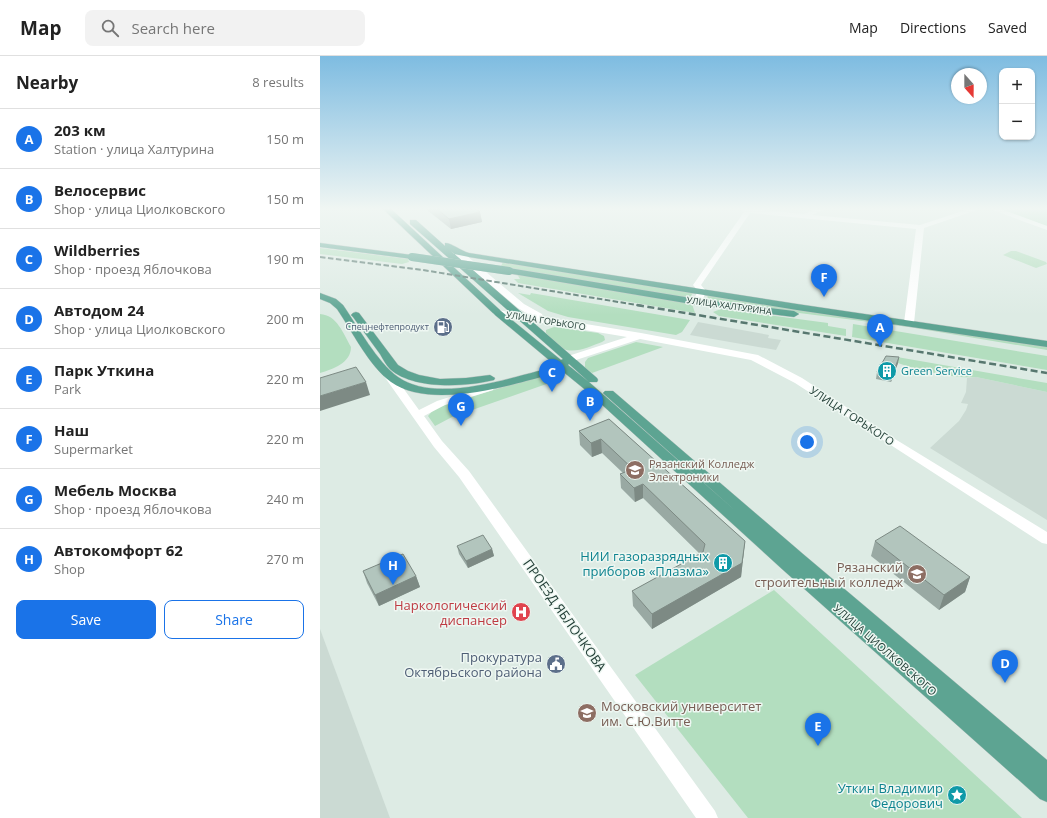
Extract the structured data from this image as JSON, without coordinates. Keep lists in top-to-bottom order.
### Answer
{
  "streets": {
    "main road": ["УЛИЦА ХАЛТУРИНА", "ПРОЕЗД ЯБЛОЧКОВА", "УЛИЦА ЦИОЛКОВСКОГО"],
    "street": ["УЛИЦА ГОРЬКОГО"]
  },
  "crossings": [
    ["УЛИЦА ХАЛТУРИНА", "УЛИЦА ЦИОЛКОВСКОГО"],
    ["УЛИЦА ГОРЬКОГО", "ПРОЕЗД ЯБЛОЧКОВА"],
    ["УЛИЦА ГОРЬКОГО", "УЛИЦА ЦИОЛКОВСКОГО"],
    ["ПРОЕЗД ЯБЛОЧКОВА", "УЛИЦА ЦИОЛКОВСКОГО"]
  ],
  "places": {
    "fuel station": ["Спецнефтепродукт"],
    "building": ["Green Service", "НИИ газоразрядных приборов «Плазма»"],
    "school or university": ["Рязанский Колледж Электроники", "Рязанский строительный колледж", "Московский университет им. С.Ю.Витте"],
    "hospital": ["Наркологический диспансер"],
    "public building": ["Прокуратура Октябрьского района"],
    "place": ["Уткин Владимир Федорович"]
  },
  "north": "bottom",
  "page": {
    "header": "Map",
    "search": "Search here",
    "nav": ["Map", "Directions", "Saved"],
    "heading": ["Nearby", "8 results"],
    "map_buttons": ["+", "−"],
    "list": [
      {
        "mark": "A",
        "name": "203 км",
        "note": "Station · улица Халтурина",
        "value": "150 m"
      },
      {
        "mark": "B",
        "name": "Велосервис",
        "note": "Shop · улица Циолковского",
        "value": "150 m"
      },
      {
        "mark": "C",
        "name": "Wildberries",
        "note": "Shop · проезд Яблочкова",
        "value": "190 m"
      },
      {
        "mark": "D",
        "name": "Автодом 24",
        "note": "Shop · улица Циолковского",
        "value": "200 m"
      },
      {
        "mark": "E",
        "name": "Парк Уткина",
        "note": "Park",
        "value": "220 m"
      },
      {
        "mark": "F",
        "name": "Наш",
        "note": "Supermarket",
        "value": "220 m"
      },
      {
        "mark": "G",
        "name": "Мебель Москва",
        "note": "Shop · проезд Яблочкова",
        "value": "240 m"
      },
      {
        "mark": "H",
        "name": "Автокомфорт 62",
        "note": "Shop",
        "value": "270 m"
      }
    ],
    "pins": [
      "F",
      "A",
      "C",
      "B",
      "G",
      "H",
      "D",
      "E"
    ],
    "buttons": ["Save", "Share"]
  }
}
